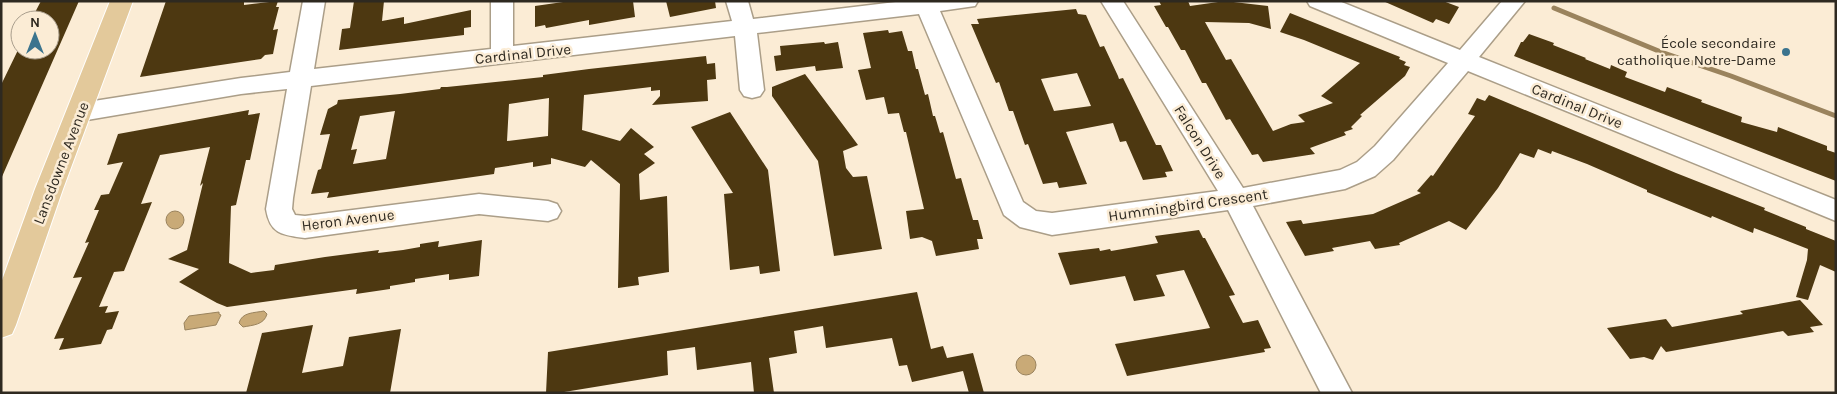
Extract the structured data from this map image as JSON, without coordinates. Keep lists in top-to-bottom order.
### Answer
{
  "streets": {
    "main road": ["Lansdowne Avenue"],
    "street": [
      "Cardinal Drive",
      "Falcon Drive",
      "Hummingbird Crescent",
      "Heron Avenue"
    ]
  },
  "crossings": [
    ["Cardinal Drive", "Lansdowne Avenue"],
    ["Cardinal Drive", "Hummingbird Crescent"],
    ["Cardinal Drive", "Heron Avenue"],
    ["Falcon Drive", "Hummingbird Crescent"]
  ],
  "places": ["École secondaire catholique Notre-Dame"],
  "north": "top"
}
